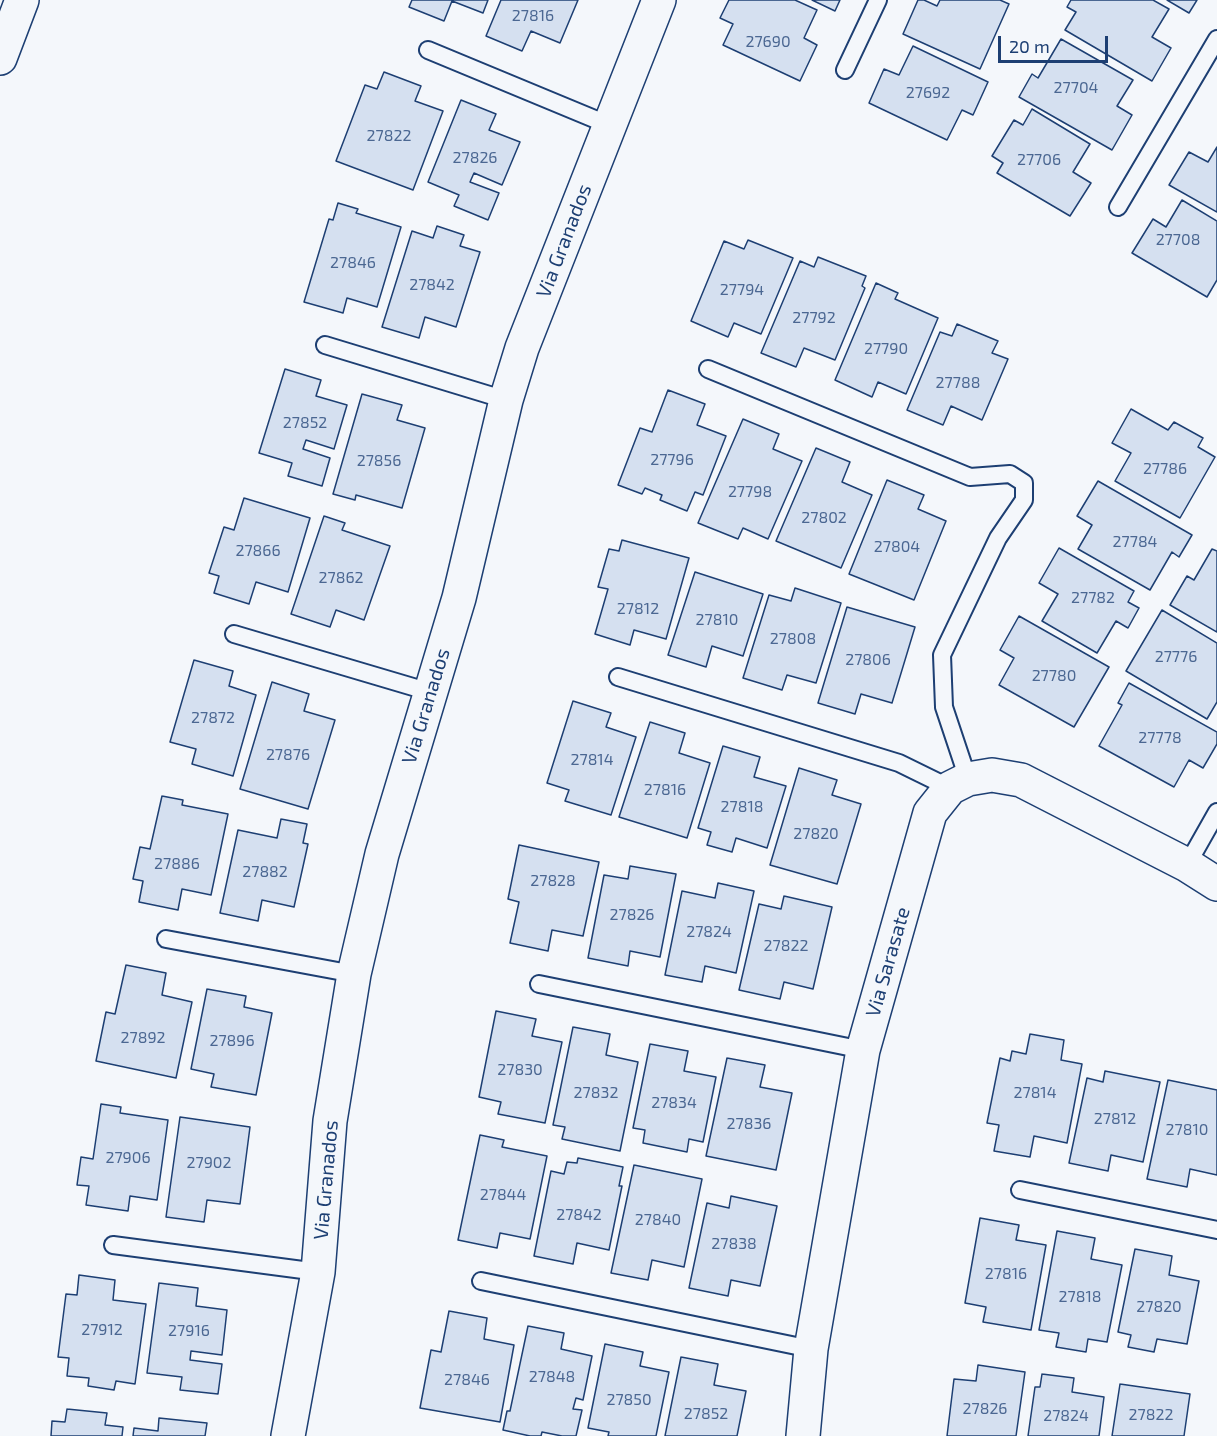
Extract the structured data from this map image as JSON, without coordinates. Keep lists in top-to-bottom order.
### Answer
{
  "streets": {
    "street": ["Via Granados", "Via Sarasate"]
  },
  "house_numbers": [
    "27816",
    "27690",
    "27704",
    "27692",
    "27822",
    "27826",
    "27706",
    "27708",
    "27846",
    "27842",
    "27794",
    "27792",
    "27790",
    "27788",
    "27852",
    "27796",
    "27856",
    "27786",
    "27798",
    "27802",
    "27784",
    "27804",
    "27866",
    "27862",
    "27782",
    "27812",
    "27810",
    "27808",
    "27776",
    "27806",
    "27780",
    "27872",
    "27778",
    "27876",
    "27814",
    "27816",
    "27818",
    "27820",
    "27886",
    "27882",
    "27828",
    "27826",
    "27824",
    "27822",
    "27892",
    "27896",
    "27830",
    "27832",
    "27814",
    "27834",
    "27812",
    "27836",
    "27810",
    "27906",
    "27902",
    "27844",
    "27842",
    "27840",
    "27838",
    "27816",
    "27818",
    "27820",
    "27912",
    "27916",
    "27848",
    "27846",
    "27850",
    "27826",
    "27852",
    "27822",
    "27824"
  ],
  "scale_bar": "20 m"
}
